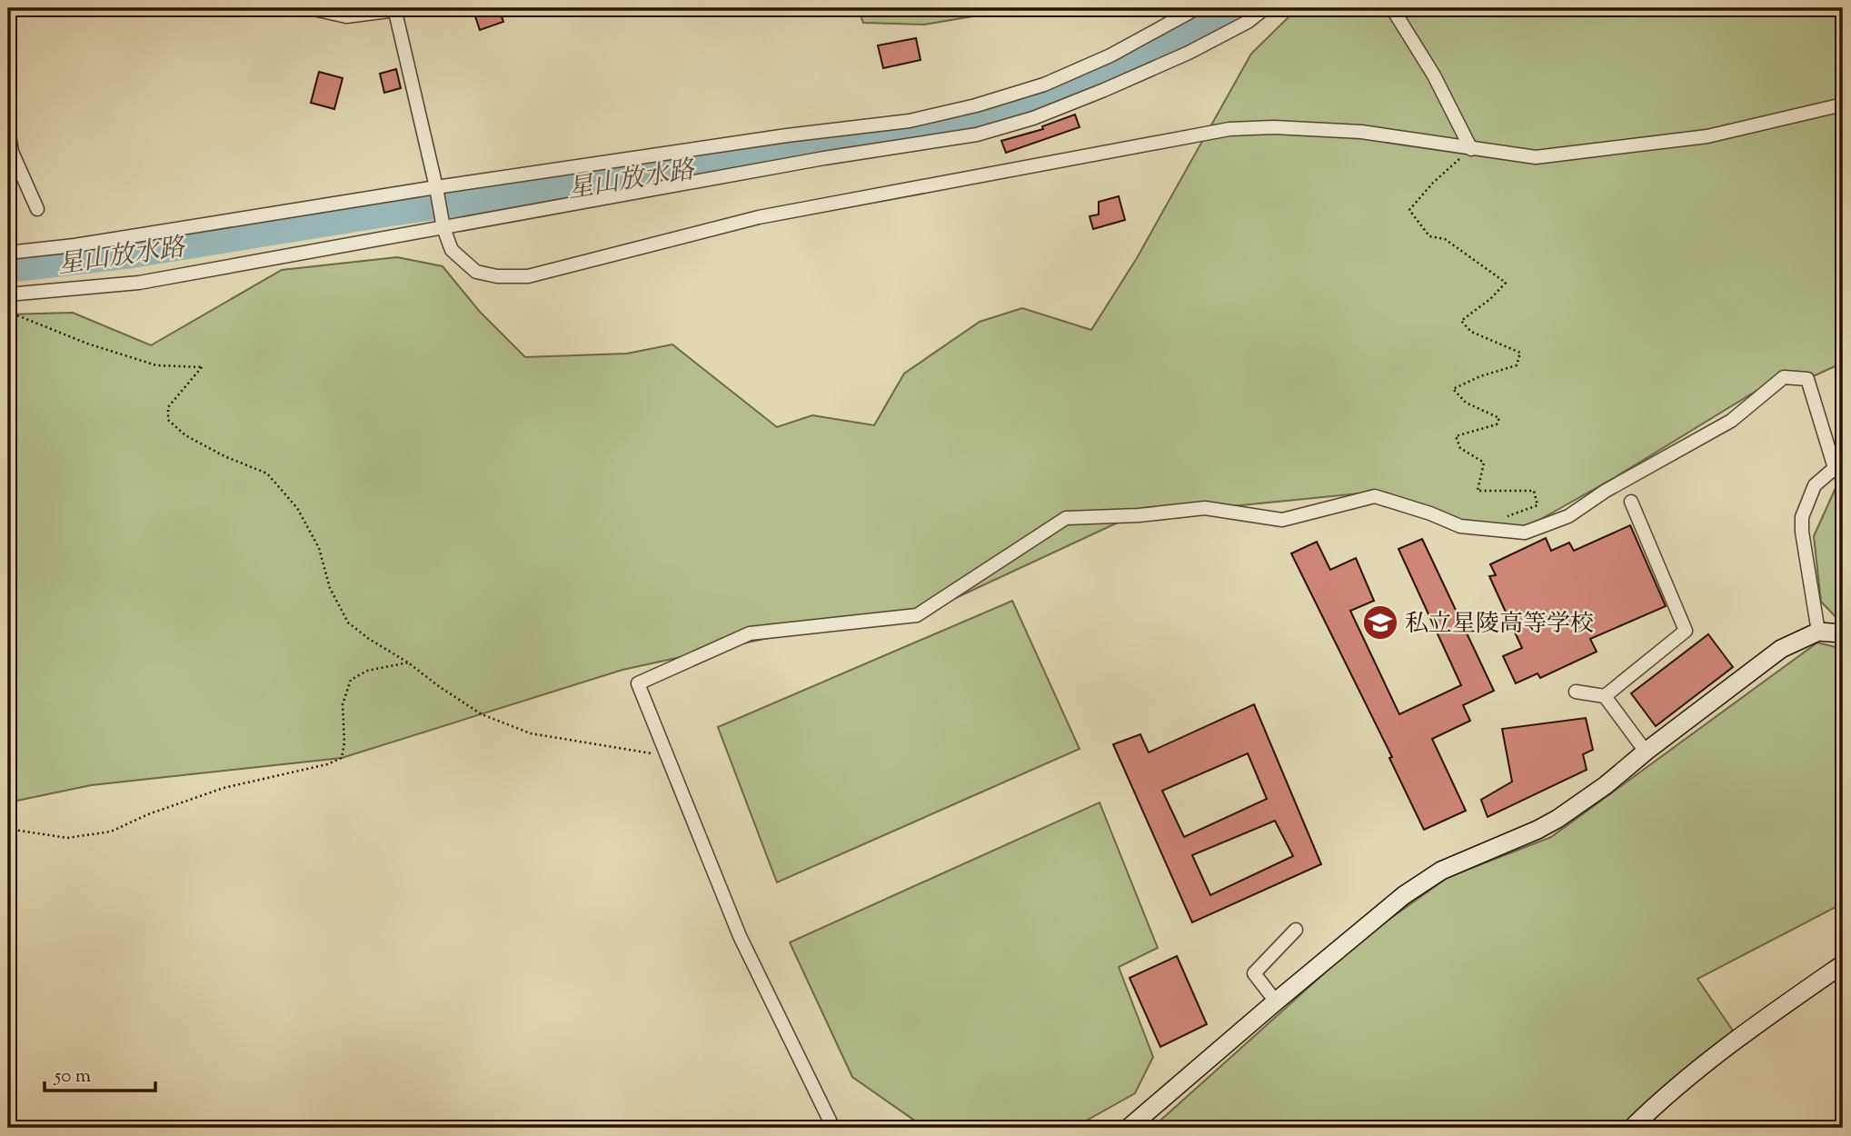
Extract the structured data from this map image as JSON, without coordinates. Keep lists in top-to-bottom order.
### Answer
{
  "water": ["星山放水路"],
  "places": {
    "school or university": ["私立星陵高等学校"]
  },
  "scale_bar": "50 m"
}
